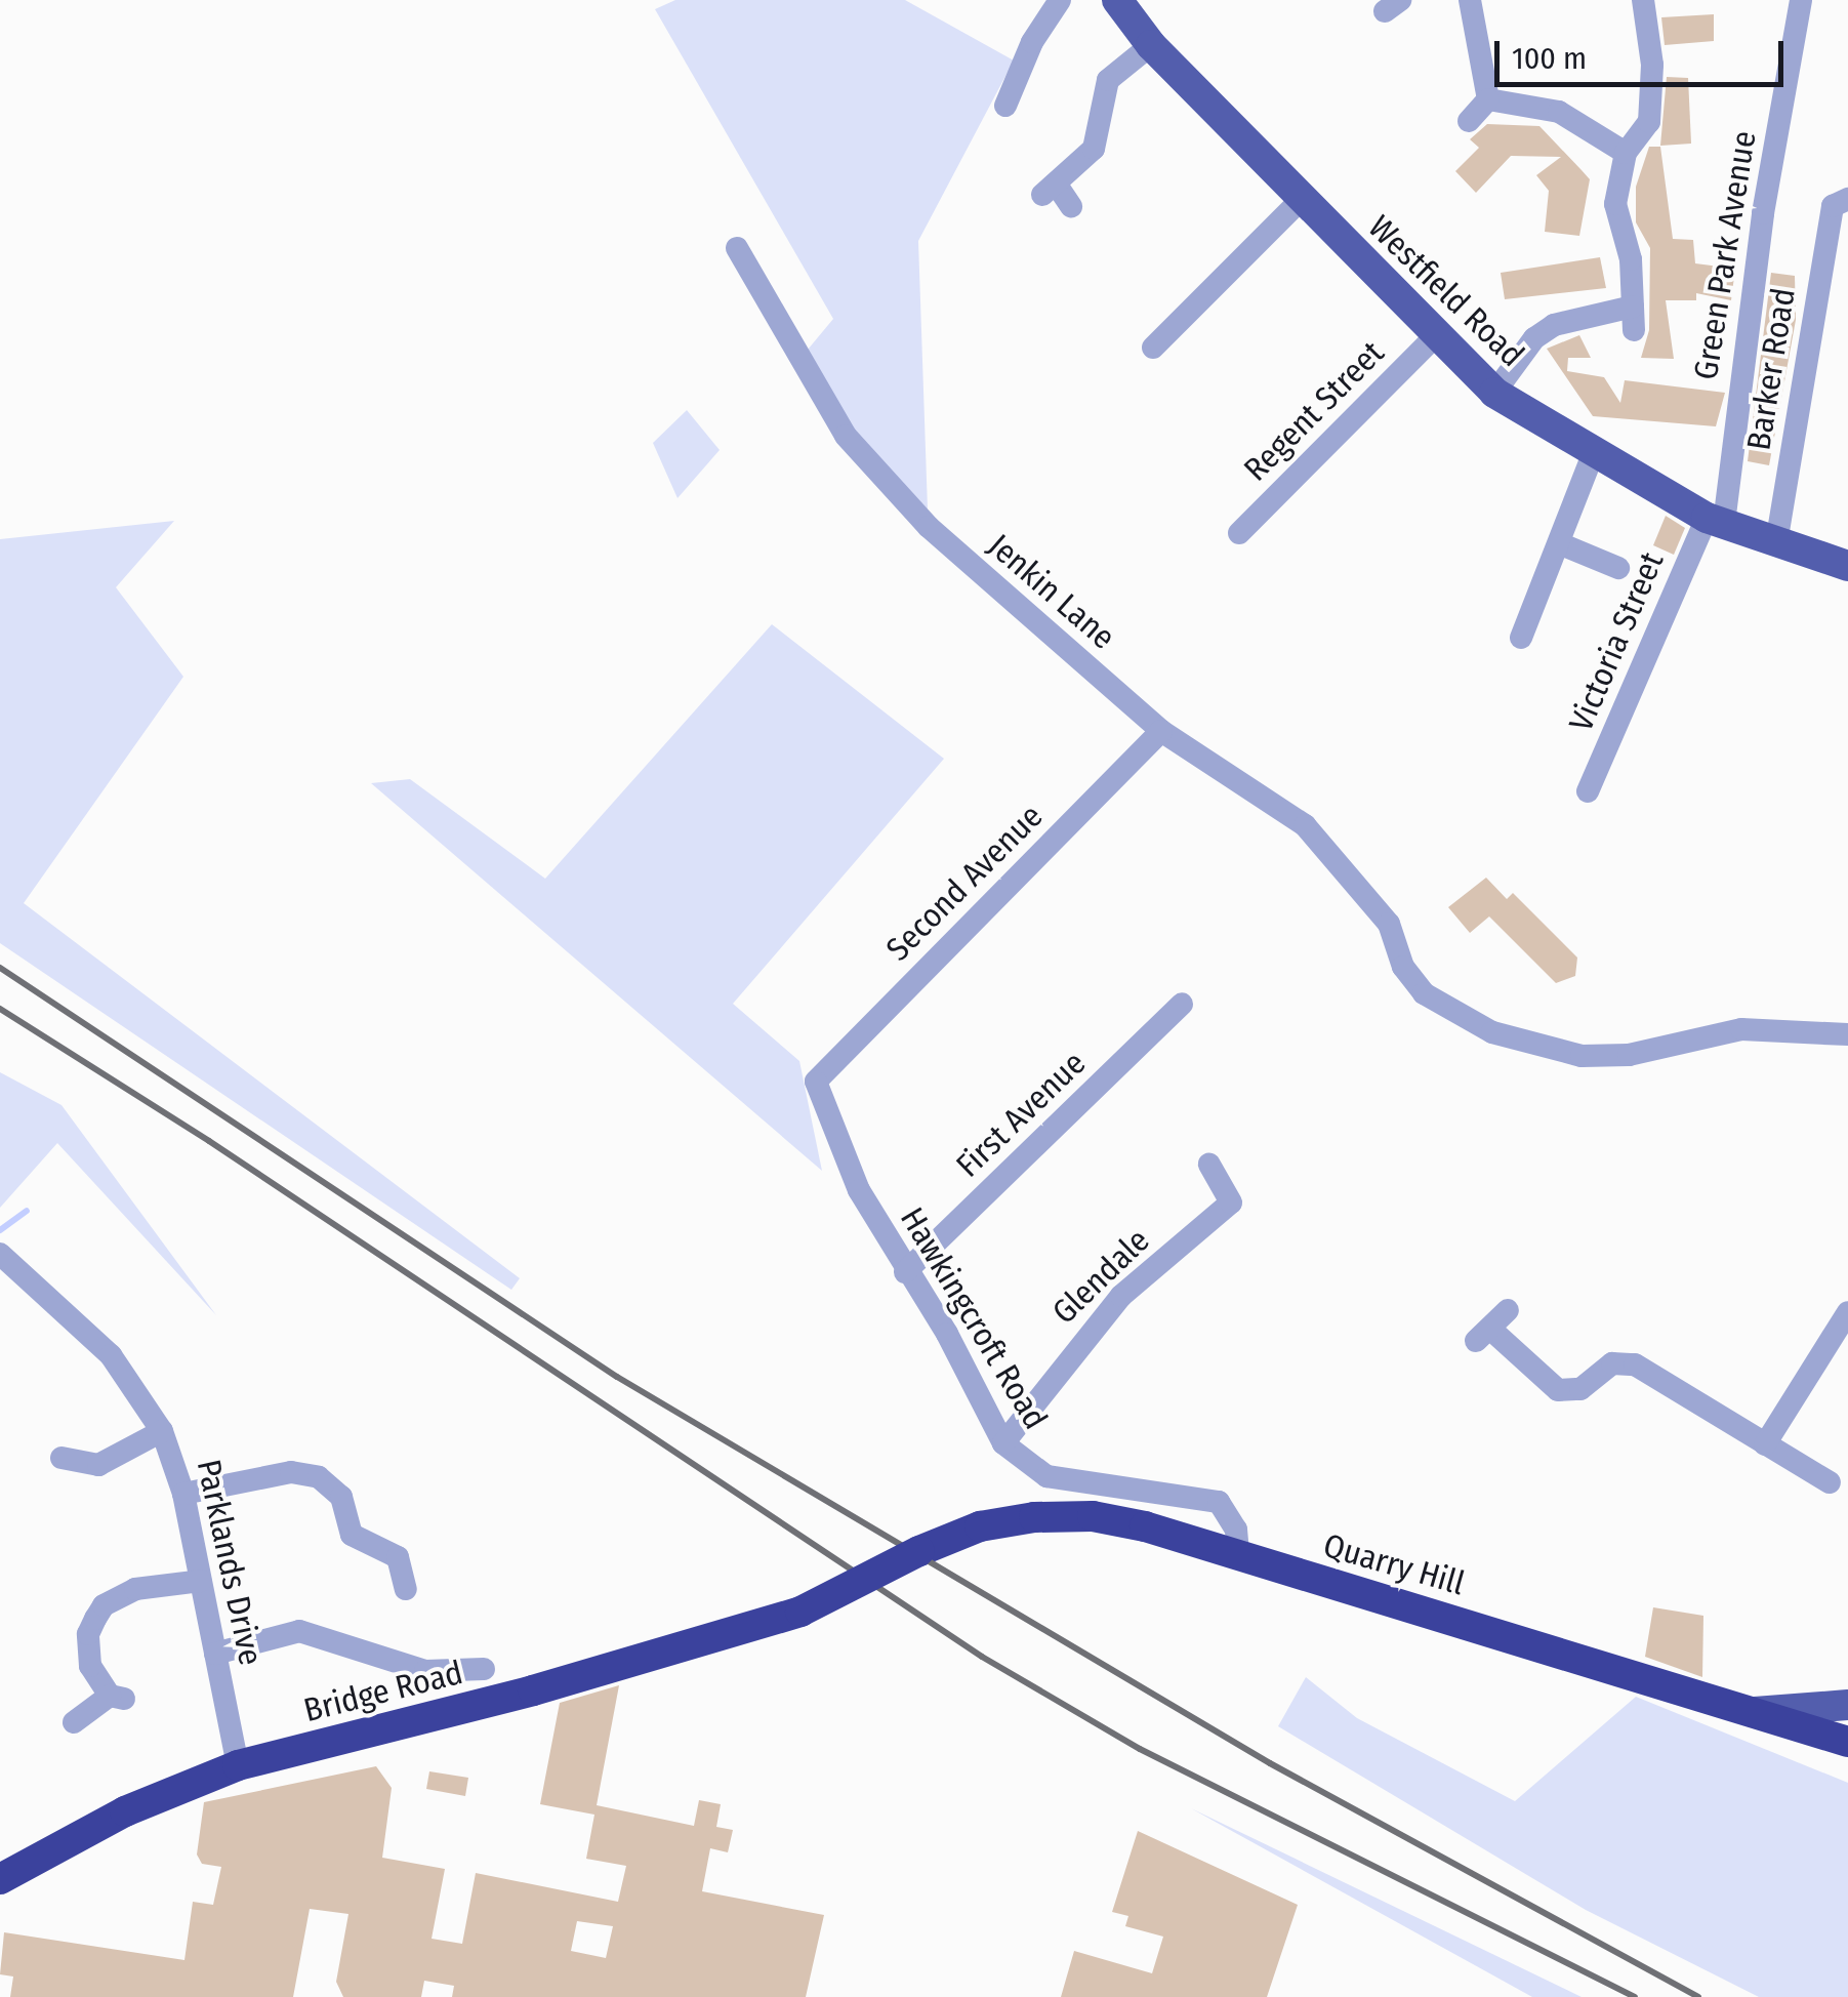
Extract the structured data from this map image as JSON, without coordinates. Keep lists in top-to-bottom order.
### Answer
{
  "streets": {
    "highway": ["Quarry Hill", "Bridge Road"],
    "main road": ["Westfield Road"],
    "street": [
      "Green Park Avenue",
      "Barker Road",
      "Regent Street",
      "Jenkin Lane",
      "Victoria Street",
      "Second Avenue",
      "First Avenue",
      "Glendale",
      "Hawkingcroft Road",
      "Parklands Drive"
    ]
  },
  "crossings": [
    ["Green Park Avenue", "Westfield Road"],
    ["Green Park Avenue", "Victoria Street"],
    ["Westfield Road", "Barker Road"],
    ["Westfield Road", "Regent Street"],
    ["Westfield Road", "Victoria Street"],
    ["Jenkin Lane", "Second Avenue"],
    ["Second Avenue", "Hawkingcroft Road"],
    ["First Avenue", "Hawkingcroft Road"],
    ["Glendale", "Hawkingcroft Road"],
    ["Hawkingcroft Road", "Quarry Hill"],
    ["Parklands Drive", "Bridge Road"],
    ["Quarry Hill", "Bridge Road"]
  ],
  "scale_bar": "100 m"
}
